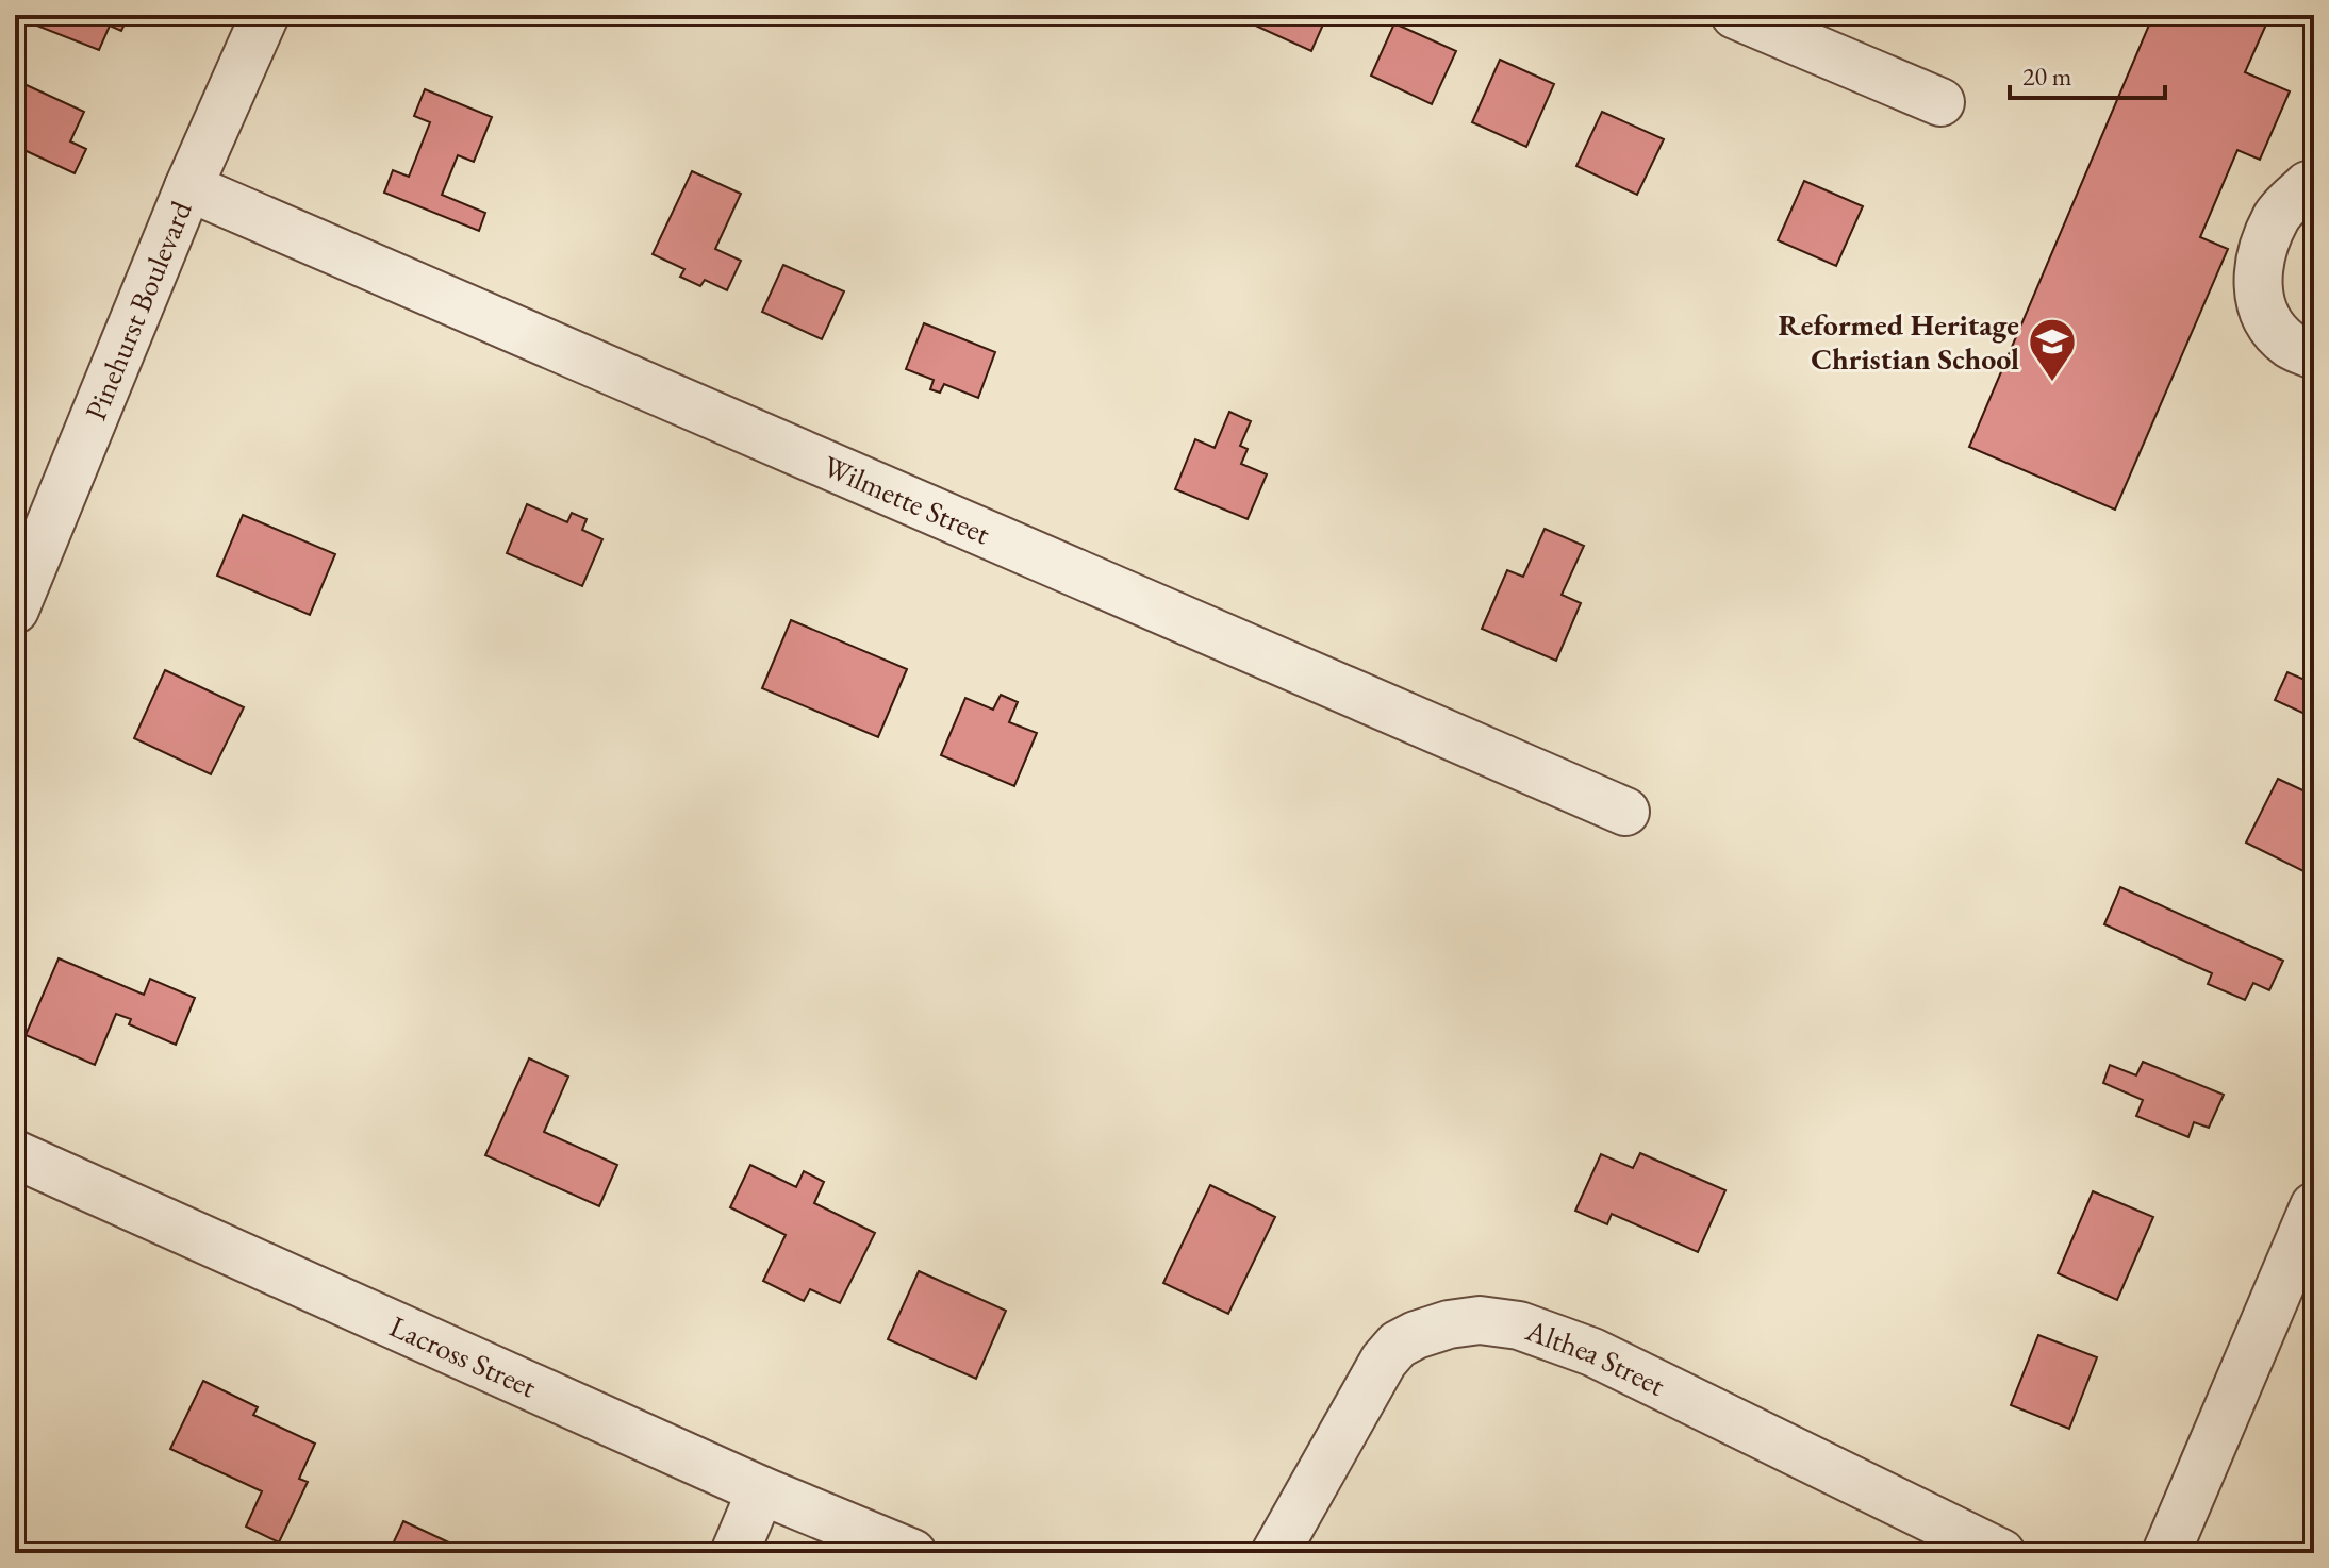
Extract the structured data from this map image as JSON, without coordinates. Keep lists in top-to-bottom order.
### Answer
{
  "streets": {
    "street": [
      "Pinehurst Boulevard",
      "Wilmette Street",
      "Lacross Street",
      "Althea Street"
    ]
  },
  "crossings": [
    ["Pinehurst Boulevard", "Wilmette Street"]
  ],
  "places": {
    "school or university": ["Reformed Heritage Christian School"]
  },
  "scale_bar": "20 m"
}
